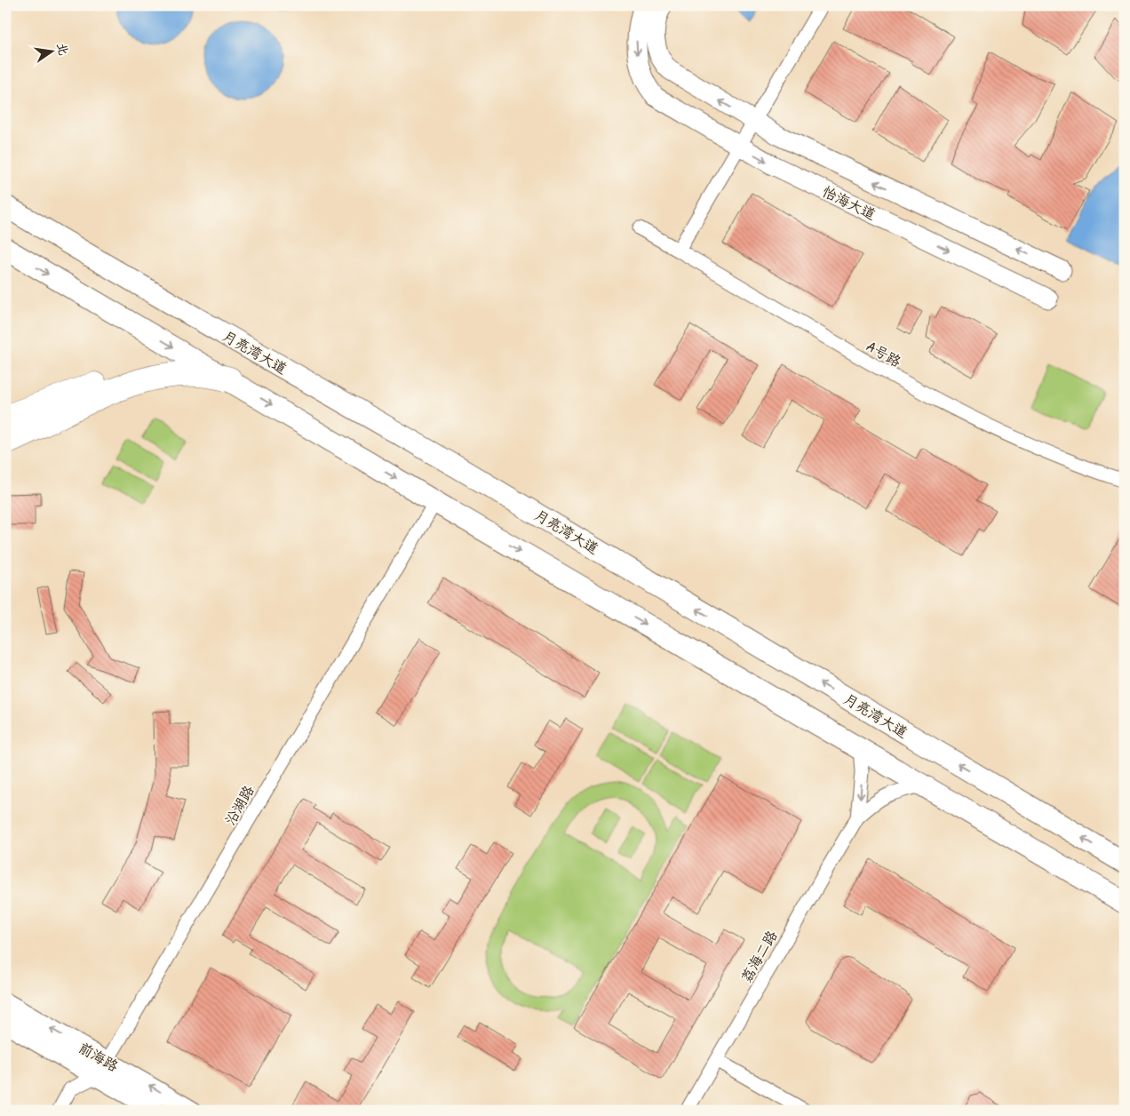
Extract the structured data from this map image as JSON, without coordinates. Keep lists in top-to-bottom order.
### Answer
{
  "streets": {
    "main road": ["怡海大道", "月亮湾大道", "前海路"],
    "street": ["A号路", "沿湖路", "荔海二路"]
  },
  "crossings": [
    ["沿湖路", "前海路"]
  ],
  "north": "right"
}
